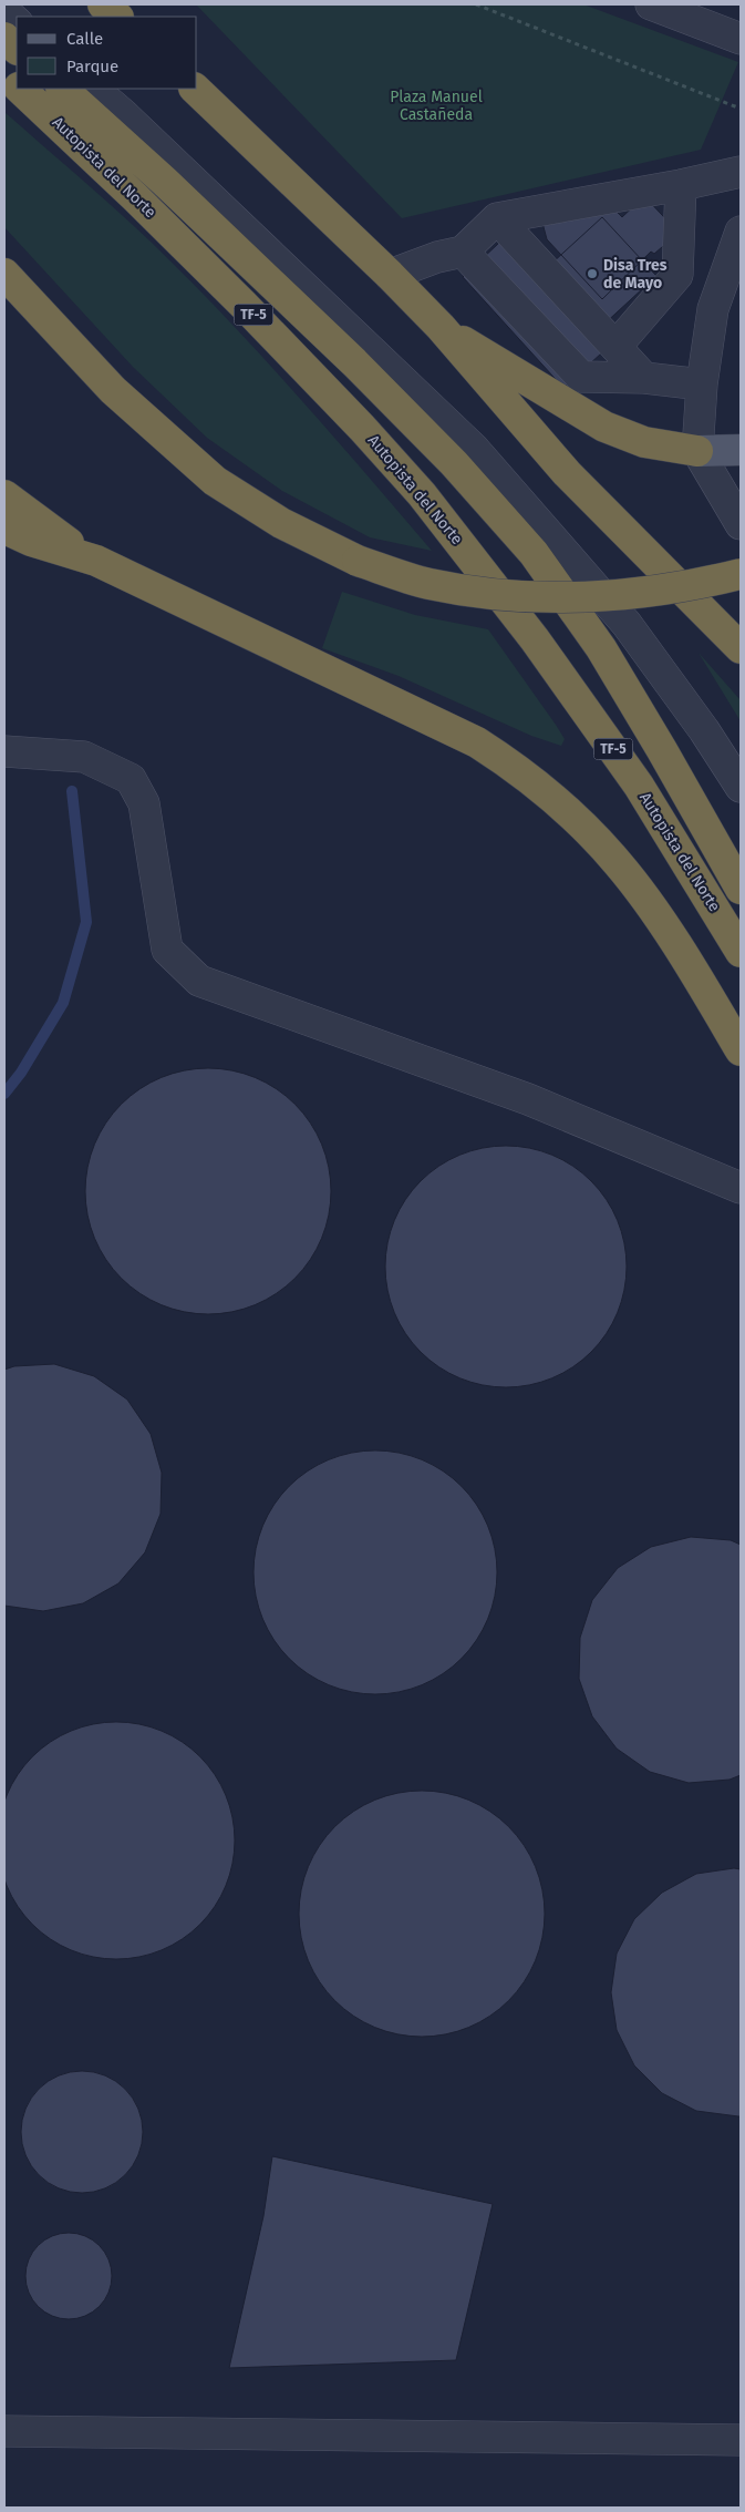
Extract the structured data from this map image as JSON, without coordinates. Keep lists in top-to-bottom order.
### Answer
{
  "streets": {
    "highway": ["Autopista del Norte", "TF-5"]
  },
  "parks": ["Plaza Manuel Castañeda"],
  "places": ["Disa Tres de Mayo"],
  "legend": ["Calle", "Parque"]
}
